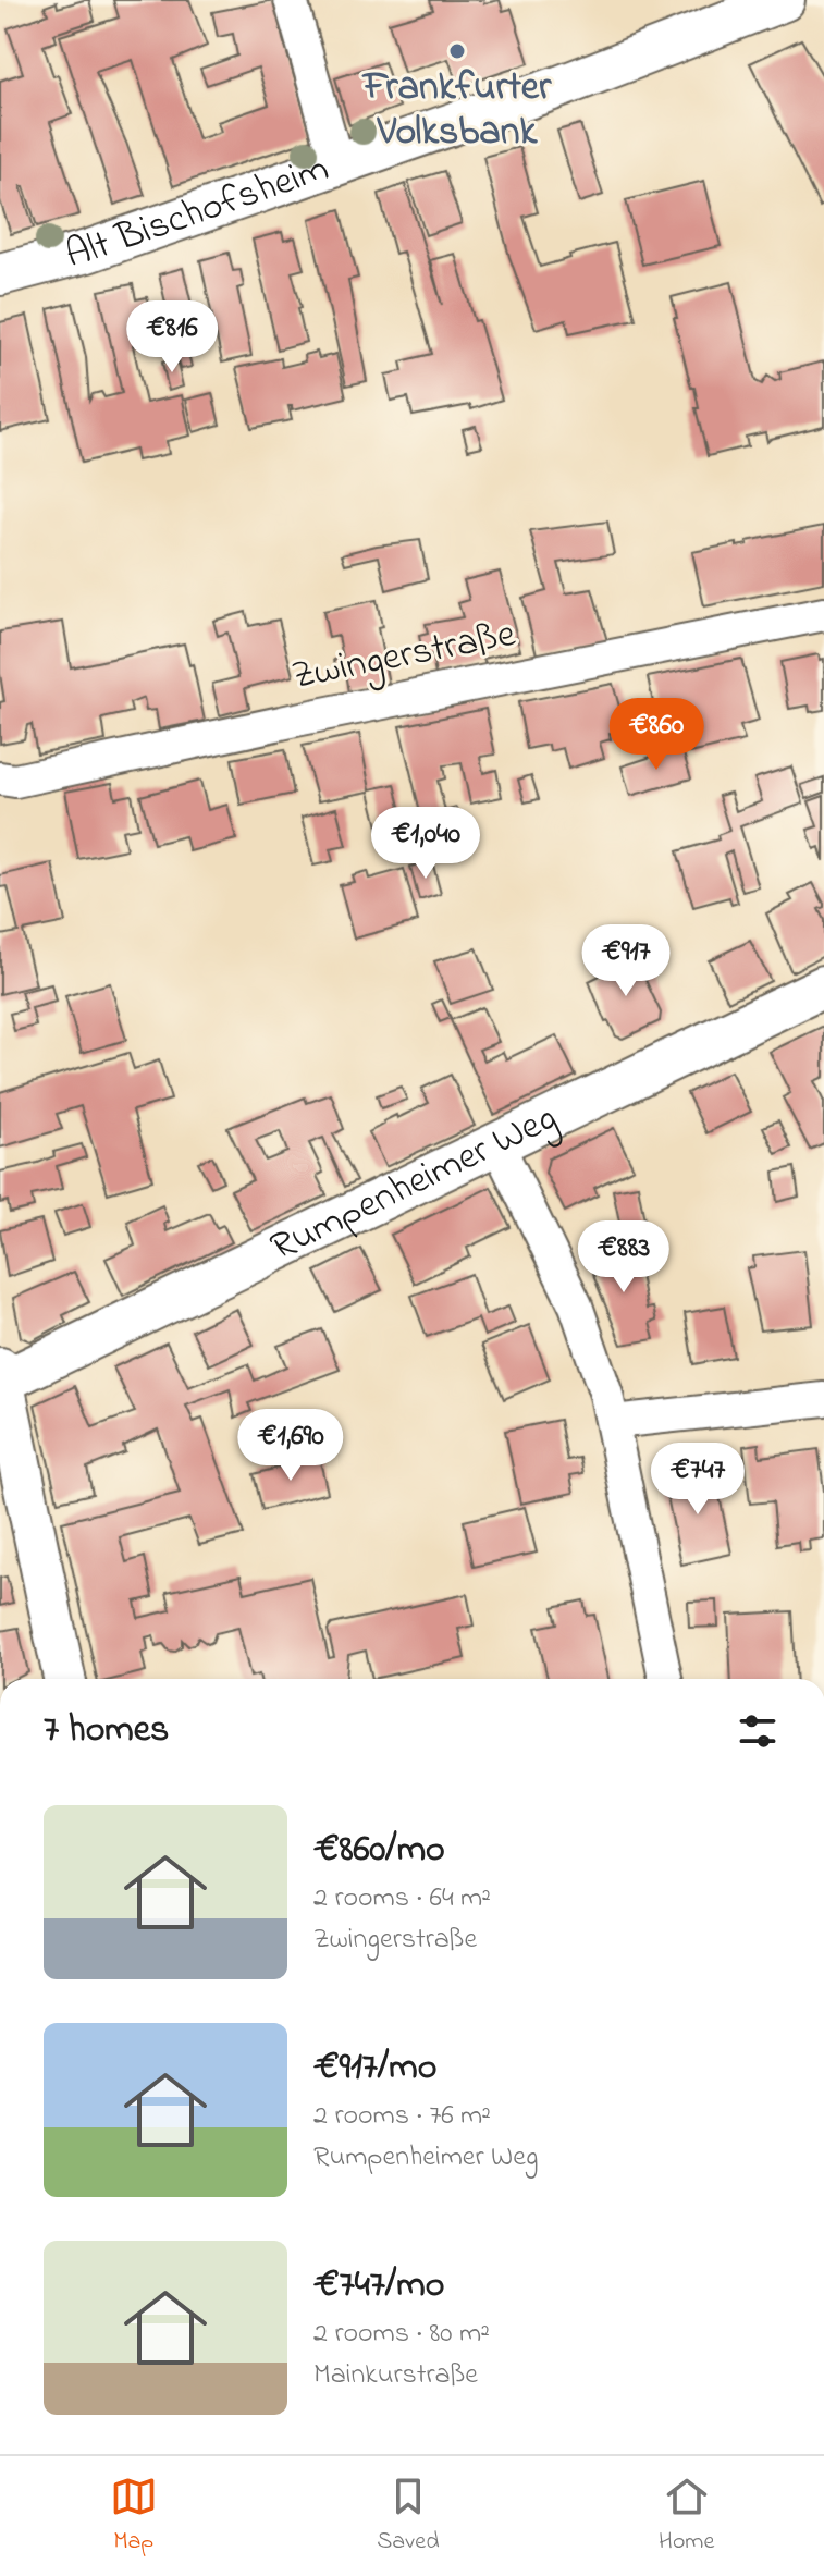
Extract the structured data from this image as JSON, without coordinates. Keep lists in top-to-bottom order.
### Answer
{
  "streets": {
    "street": ["Alt Bischofsheim", "Zwingerstraße", "Rumpenheimer Weg"]
  },
  "places": ["Frankfurter Volksbank"],
  "page": {
    "price": [
      "€816",
      "€860",
      "€1,040",
      "€917",
      "€883",
      "€1,690",
      "€747"
    ],
    "heading": "7 homes",
    "list": [
      {
        "name": "€860/mo",
        "note": "2 rooms · 64 m² · Zwingerstraße"
      },
      {
        "name": "€917/mo",
        "note": "2 rooms · 76 m² · Rumpenheimer Weg"
      },
      {
        "name": "€747/mo",
        "note": "2 rooms · 80 m² · Mainkurstraße"
      }
    ],
    "tabs": ["Map", "Saved", "Home"]
  }
}
